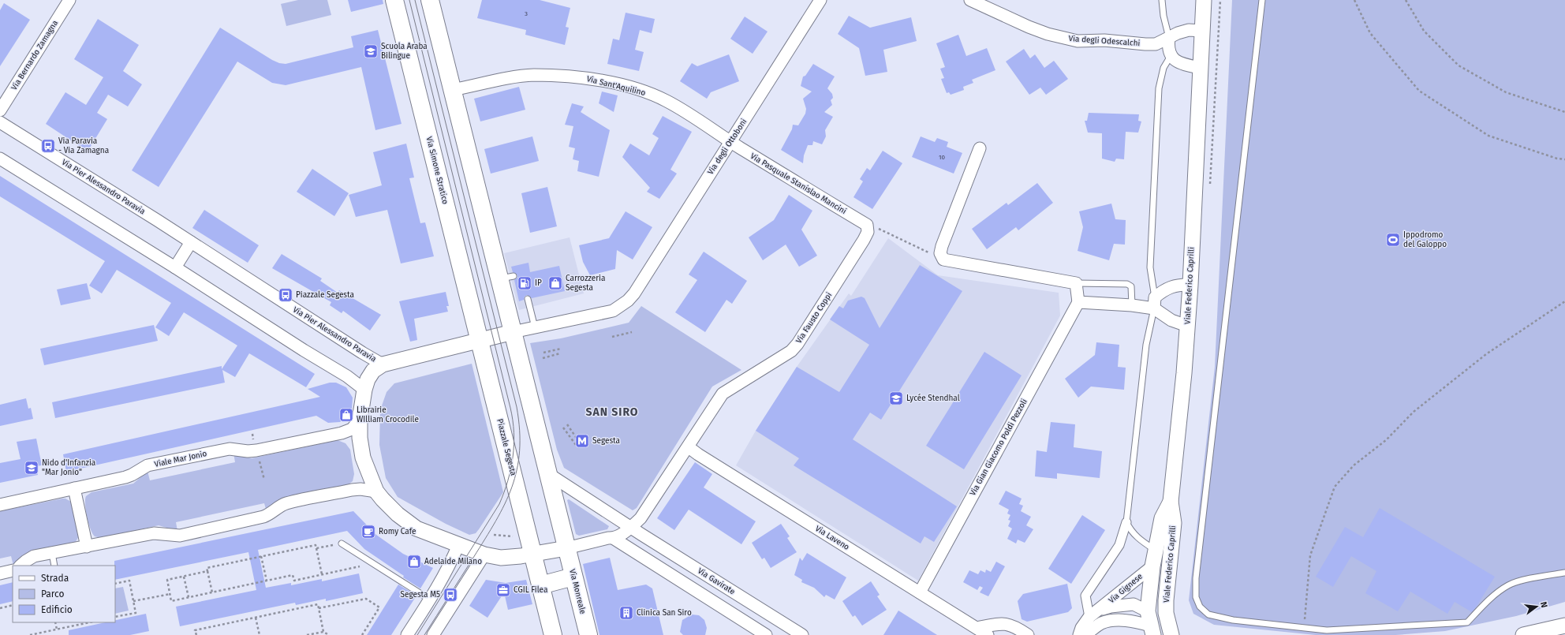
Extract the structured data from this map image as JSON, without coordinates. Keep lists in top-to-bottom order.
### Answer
{
  "streets": {
    "main road": ["Via Simone Stratico", "Piazzale Segesta", "Via Monreale"],
    "street": [
      "Via degli Odescalchi",
      "Via Bernardo Zamagna",
      "Via Sant'Aquilino",
      "Via degli Ottoboni",
      "Via Pasquale Stanislao Mancini",
      "Via Pier Alessandro Paravia",
      "Viale Federico Caprilli",
      "Via Fausto Coppi",
      "Via Gian Giacomo Poldi Pezzoli",
      "Viale Mar Jonio",
      "Via Laveno",
      "Via Gavirate",
      "Via Gignese"
    ]
  },
  "crossings": [
    ["Via Sant'Aquilino", "Via degli Ottoboni"],
    ["Via Sant'Aquilino", "Via Pasquale Stanislao Mancini"],
    ["Via degli Ottoboni", "Via Pasquale Stanislao Mancini"],
    ["Via Simone Stratico", "Piazzale Segesta"],
    ["Via Pasquale Stanislao Mancini", "Via Fausto Coppi"],
    ["Viale Federico Caprilli", "Via Gignese"],
    ["Via Fausto Coppi", "Via Laveno"],
    ["Via Gian Giacomo Poldi Pezzoli", "Via Laveno"]
  ],
  "districts": ["SAN SIRO"],
  "places": {
    "school or university": ["Scuola Araba Bilingue", "Lycée Stendhal", "Nido d'Infanzia \"Mar Jonio\""],
    "bus stop": ["Via Paravia - Via Zamagna", "Piazzale Segesta", "Segesta M5"],
    "sports": ["Ippodromo del Galoppo"],
    "fuel station": ["IP"],
    "shop": ["Carrozzeria Segesta", "Librairie WIlliam Crocodile", "Adelaide Milano"],
    "metro station": ["Segesta"],
    "cafe": ["Romy Cafe"],
    "office": ["CGIL Filea"],
    "building": ["Clinica San Siro"]
  },
  "house_numbers": ["3", "10"],
  "legend": ["Strada", "Parco", "Edificio"],
  "north": "right"
}
